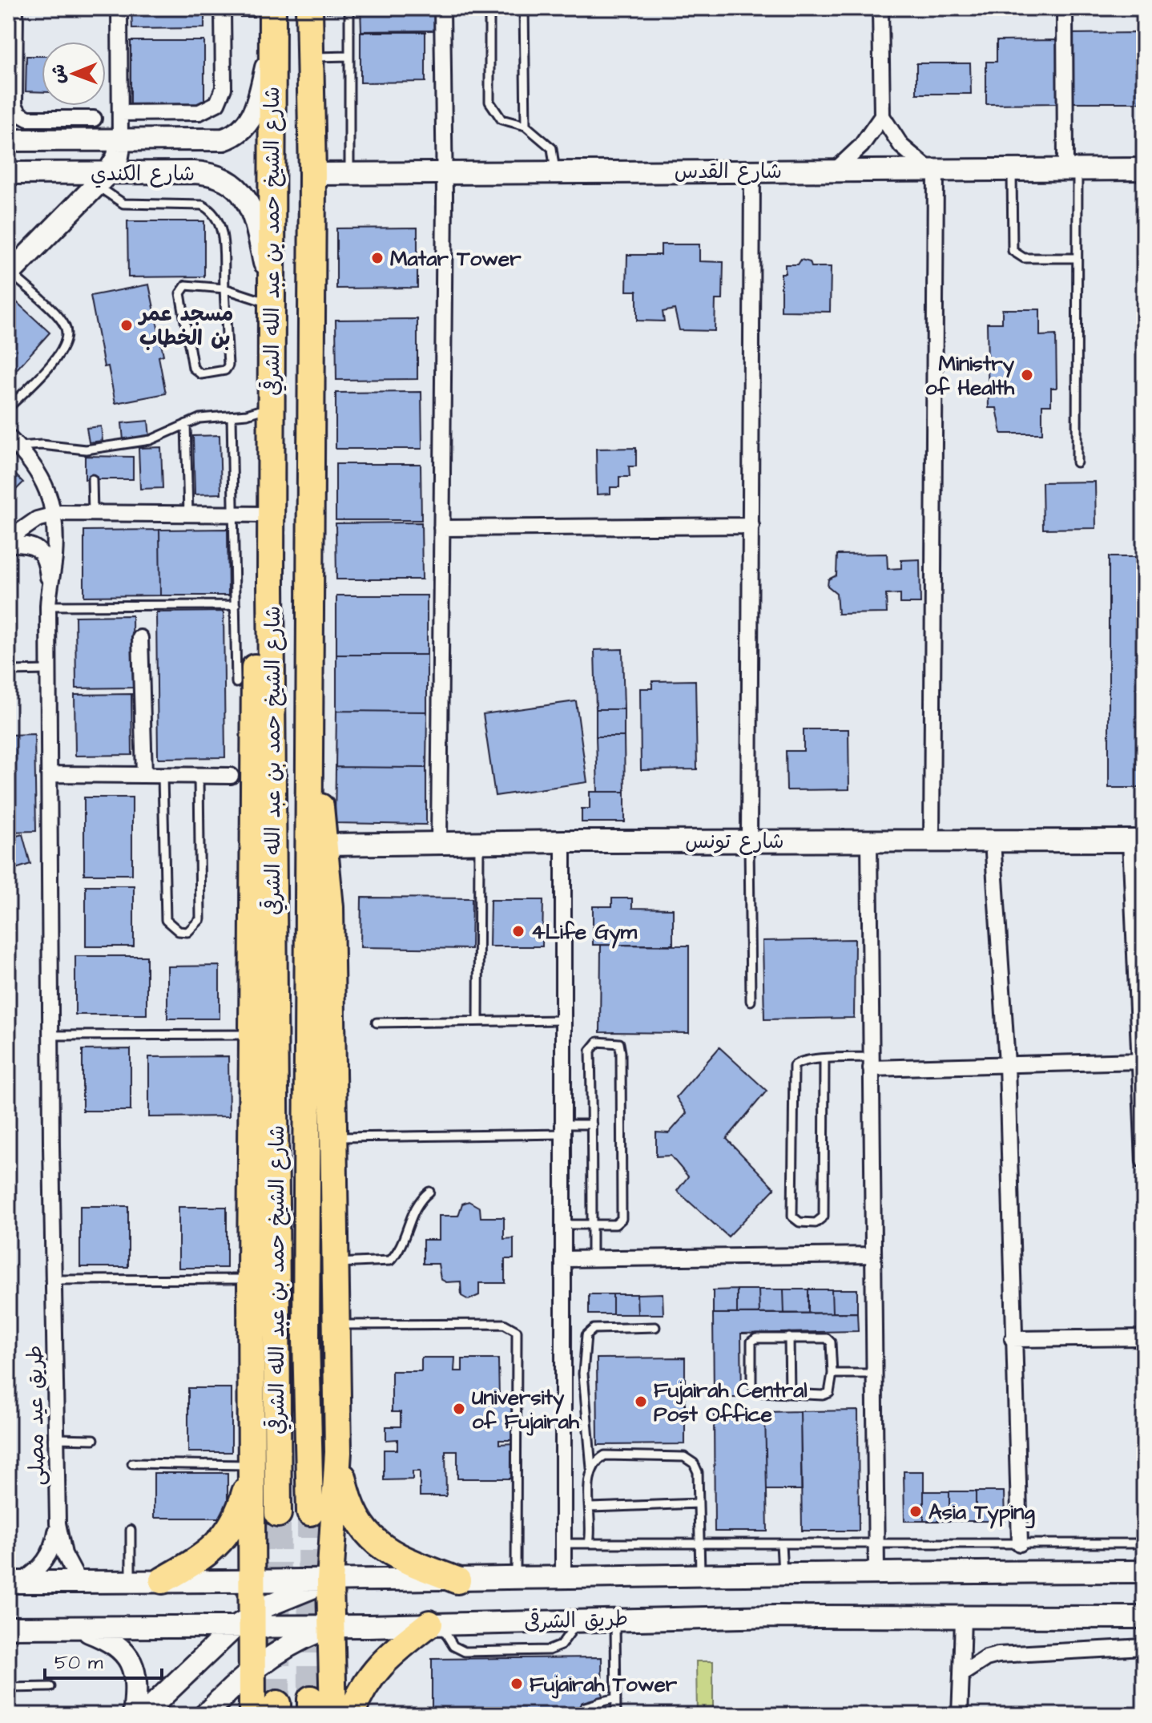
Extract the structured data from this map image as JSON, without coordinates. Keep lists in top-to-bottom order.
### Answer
{
  "streets": {
    "highway": ["شارع الشيخ حمد بن عبد الله الشرقي"],
    "street": [
      "شارع القدس",
      "شارع الكندي",
      "شارع تونس",
      "طريق عيد مصلى",
      "طريق الشرقى"
    ]
  },
  "crossings": [
    ["شارع القدس", "شارع الشيخ حمد بن عبد الله الشرقي"],
    ["شارع الكندي", "شارع الشيخ حمد بن عبد الله الشرقي"],
    ["طريق عيد مصلى", "طريق الشرقى"]
  ],
  "places": [
    "Matar Tower",
    "مسجد عمر بن الخطاب",
    "Ministry of Health",
    "4Life Gym",
    "Fujairah Central Post Office",
    "University of Fujairah",
    "Asia Typing",
    "Fujairah Tower"
  ],
  "scale_bar": "50 m",
  "north": "left"
}
